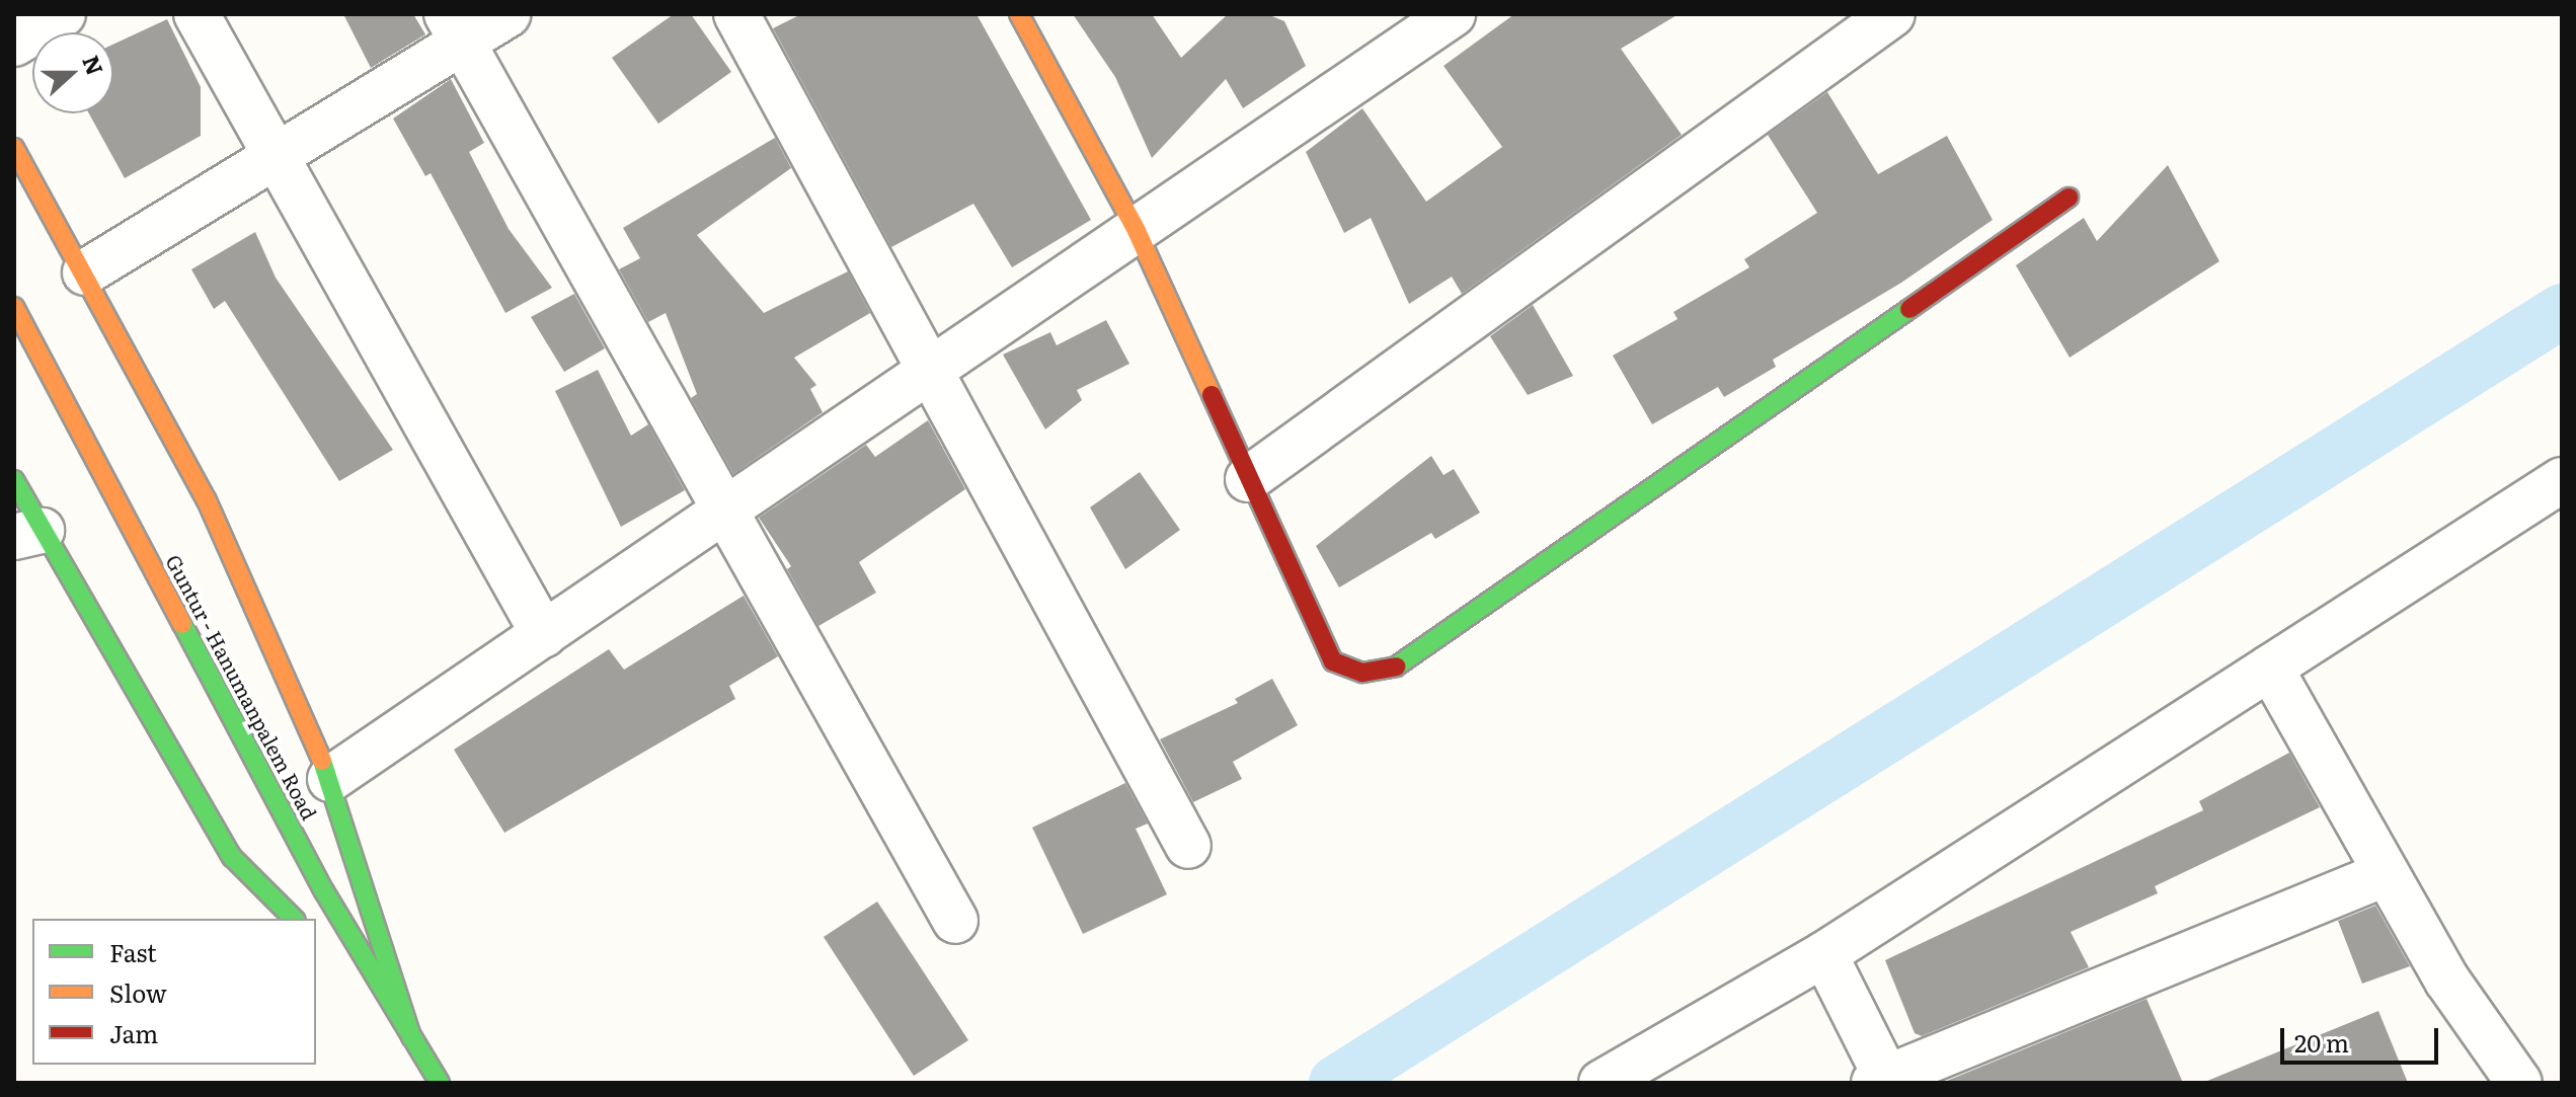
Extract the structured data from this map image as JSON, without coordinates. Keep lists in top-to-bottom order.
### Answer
{
  "streets": {
    "main road": ["Guntur - Hanumanpalem Road"]
  },
  "legend": ["Fast", "Slow", "Jam"],
  "scale_bar": "20 m",
  "north": "right"
}
